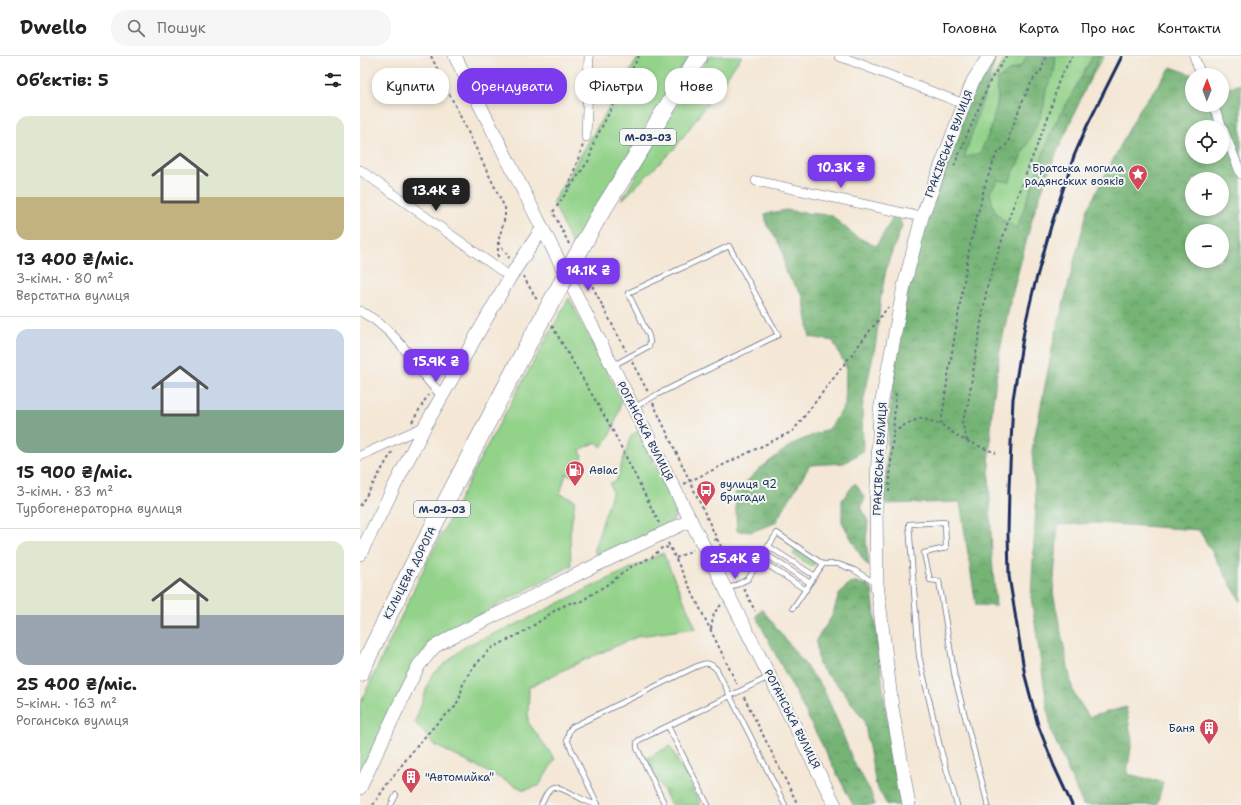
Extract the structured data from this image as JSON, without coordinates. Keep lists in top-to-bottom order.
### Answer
{
  "streets": {
    "highway": ["М-03-03", "КІЛЬЦЕВА ДОРОГА"],
    "street": ["ГРАКІВСЬКА ВУЛИЦЯ", "РОГАНСЬКА ВУЛИЦЯ"]
  },
  "places": {
    "place": ["Братська могила радянських вояків"],
    "fuel station": ["Авіас"],
    "bus stop": ["вулиця 92 бригади"],
    "building": ["Баня", "\"Автомийка\""]
  },
  "north": "top",
  "page": {
    "header": "Dwello",
    "search": "Пошук",
    "nav": [
      "Головна",
      "Карта",
      "Про нас",
      "Контакти"
    ],
    "heading": "Об’єктів: 5",
    "map_buttons": ["+", "−"],
    "chip": [
      "Купити",
      "Орендувати",
      "Фільтри",
      "Нове"
    ],
    "list": [
      {
        "name": "13 400 ₴/міс.",
        "note": "3-кімн. · 80 m² · Верстатна вулиця"
      },
      {
        "name": "15 900 ₴/міс.",
        "note": "3-кімн. · 83 m² · Турбогенераторна вулиця"
      },
      {
        "name": "25 400 ₴/міс.",
        "note": "5-кімн. · 163 m² · Роганська вулиця"
      }
    ],
    "price": [
      "10.3K ₴",
      "13.4K ₴",
      "14.1K ₴",
      "15.9K ₴",
      "25.4K ₴"
    ]
  }
}
